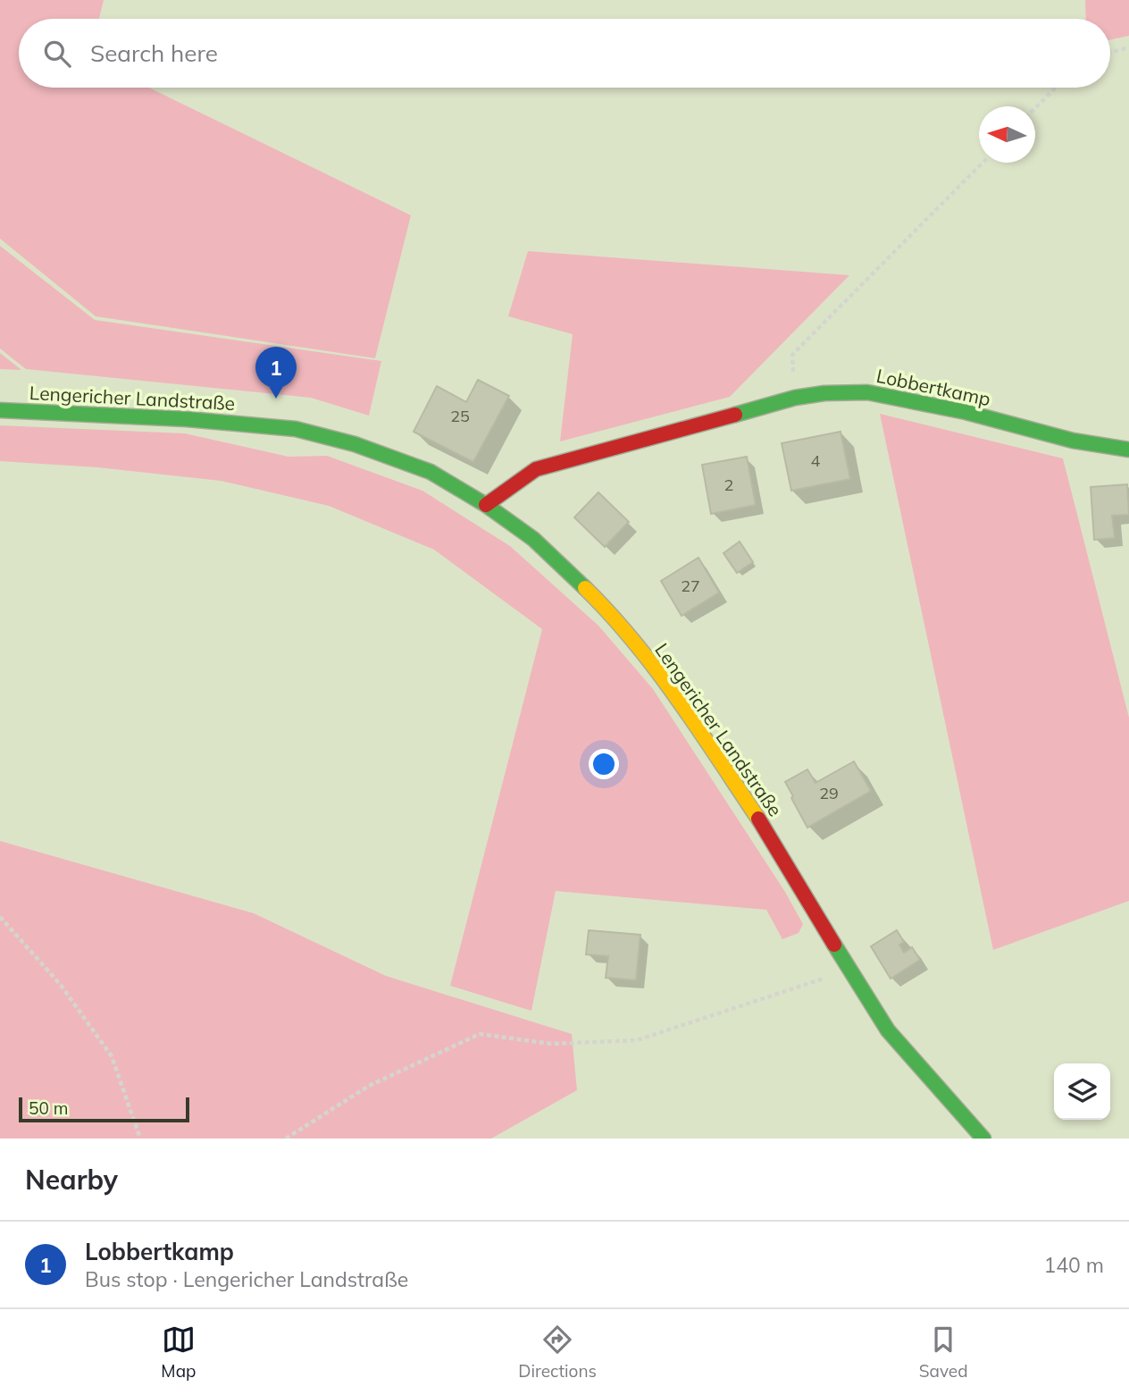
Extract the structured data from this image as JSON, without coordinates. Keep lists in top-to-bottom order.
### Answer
{
  "streets": {
    "main road": ["Lobbertkamp", "Lengericher Landstraße"]
  },
  "crossings": [
    ["Lobbertkamp", "Lengericher Landstraße"]
  ],
  "house_numbers": [
    "25",
    "4",
    "2",
    "27",
    "29"
  ],
  "scale_bar": "50 m",
  "north": "left",
  "page": {
    "search": "Search here",
    "pins": "1",
    "scale": "50 m",
    "heading": "Nearby",
    "list": [
      {
        "mark": "1",
        "name": "Lobbertkamp",
        "note": "Bus stop · Lengericher Landstraße",
        "value": "140 m"
      }
    ],
    "nav": ["Map", "Directions", "Saved"]
  }
}
